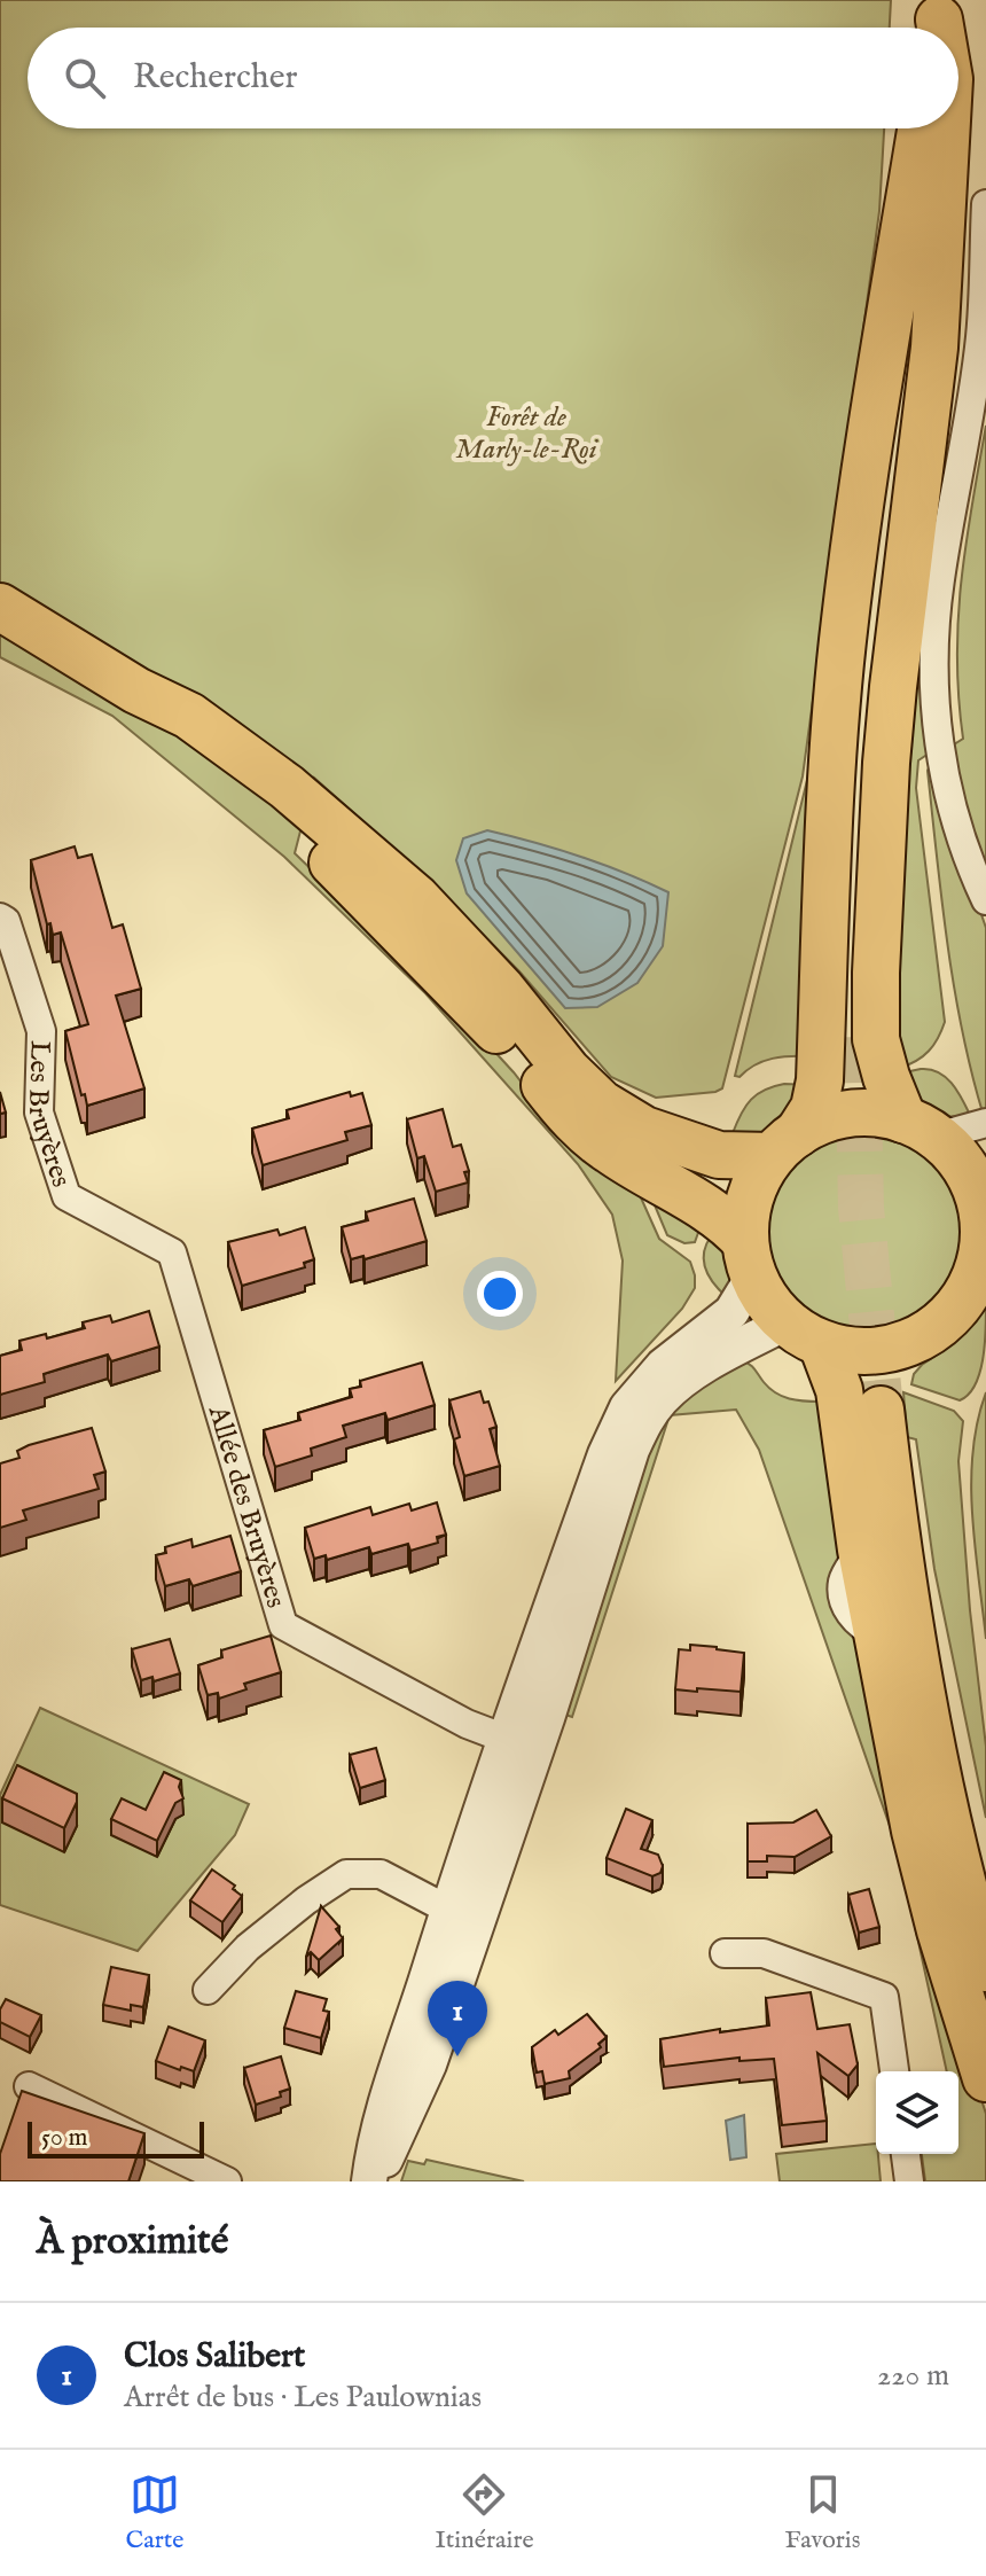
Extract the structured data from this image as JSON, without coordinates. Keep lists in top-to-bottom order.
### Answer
{
  "streets": {
    "street": ["Les Bruyères", "Allée des Bruyères"]
  },
  "crossings": [
    ["Les Bruyères", "Allée des Bruyères"]
  ],
  "parks": ["Forêt de Marly-le-Roi"],
  "scale_bar": "50 m",
  "page": {
    "search": "Rechercher",
    "pins": "1",
    "scale": "50 m",
    "heading": "À proximité",
    "list": [
      {
        "mark": "1",
        "name": "Clos Salibert",
        "note": "Arrêt de bus · Les Paulownias",
        "value": "220 m"
      }
    ],
    "nav": ["Carte", "Itinéraire", "Favoris"]
  }
}
